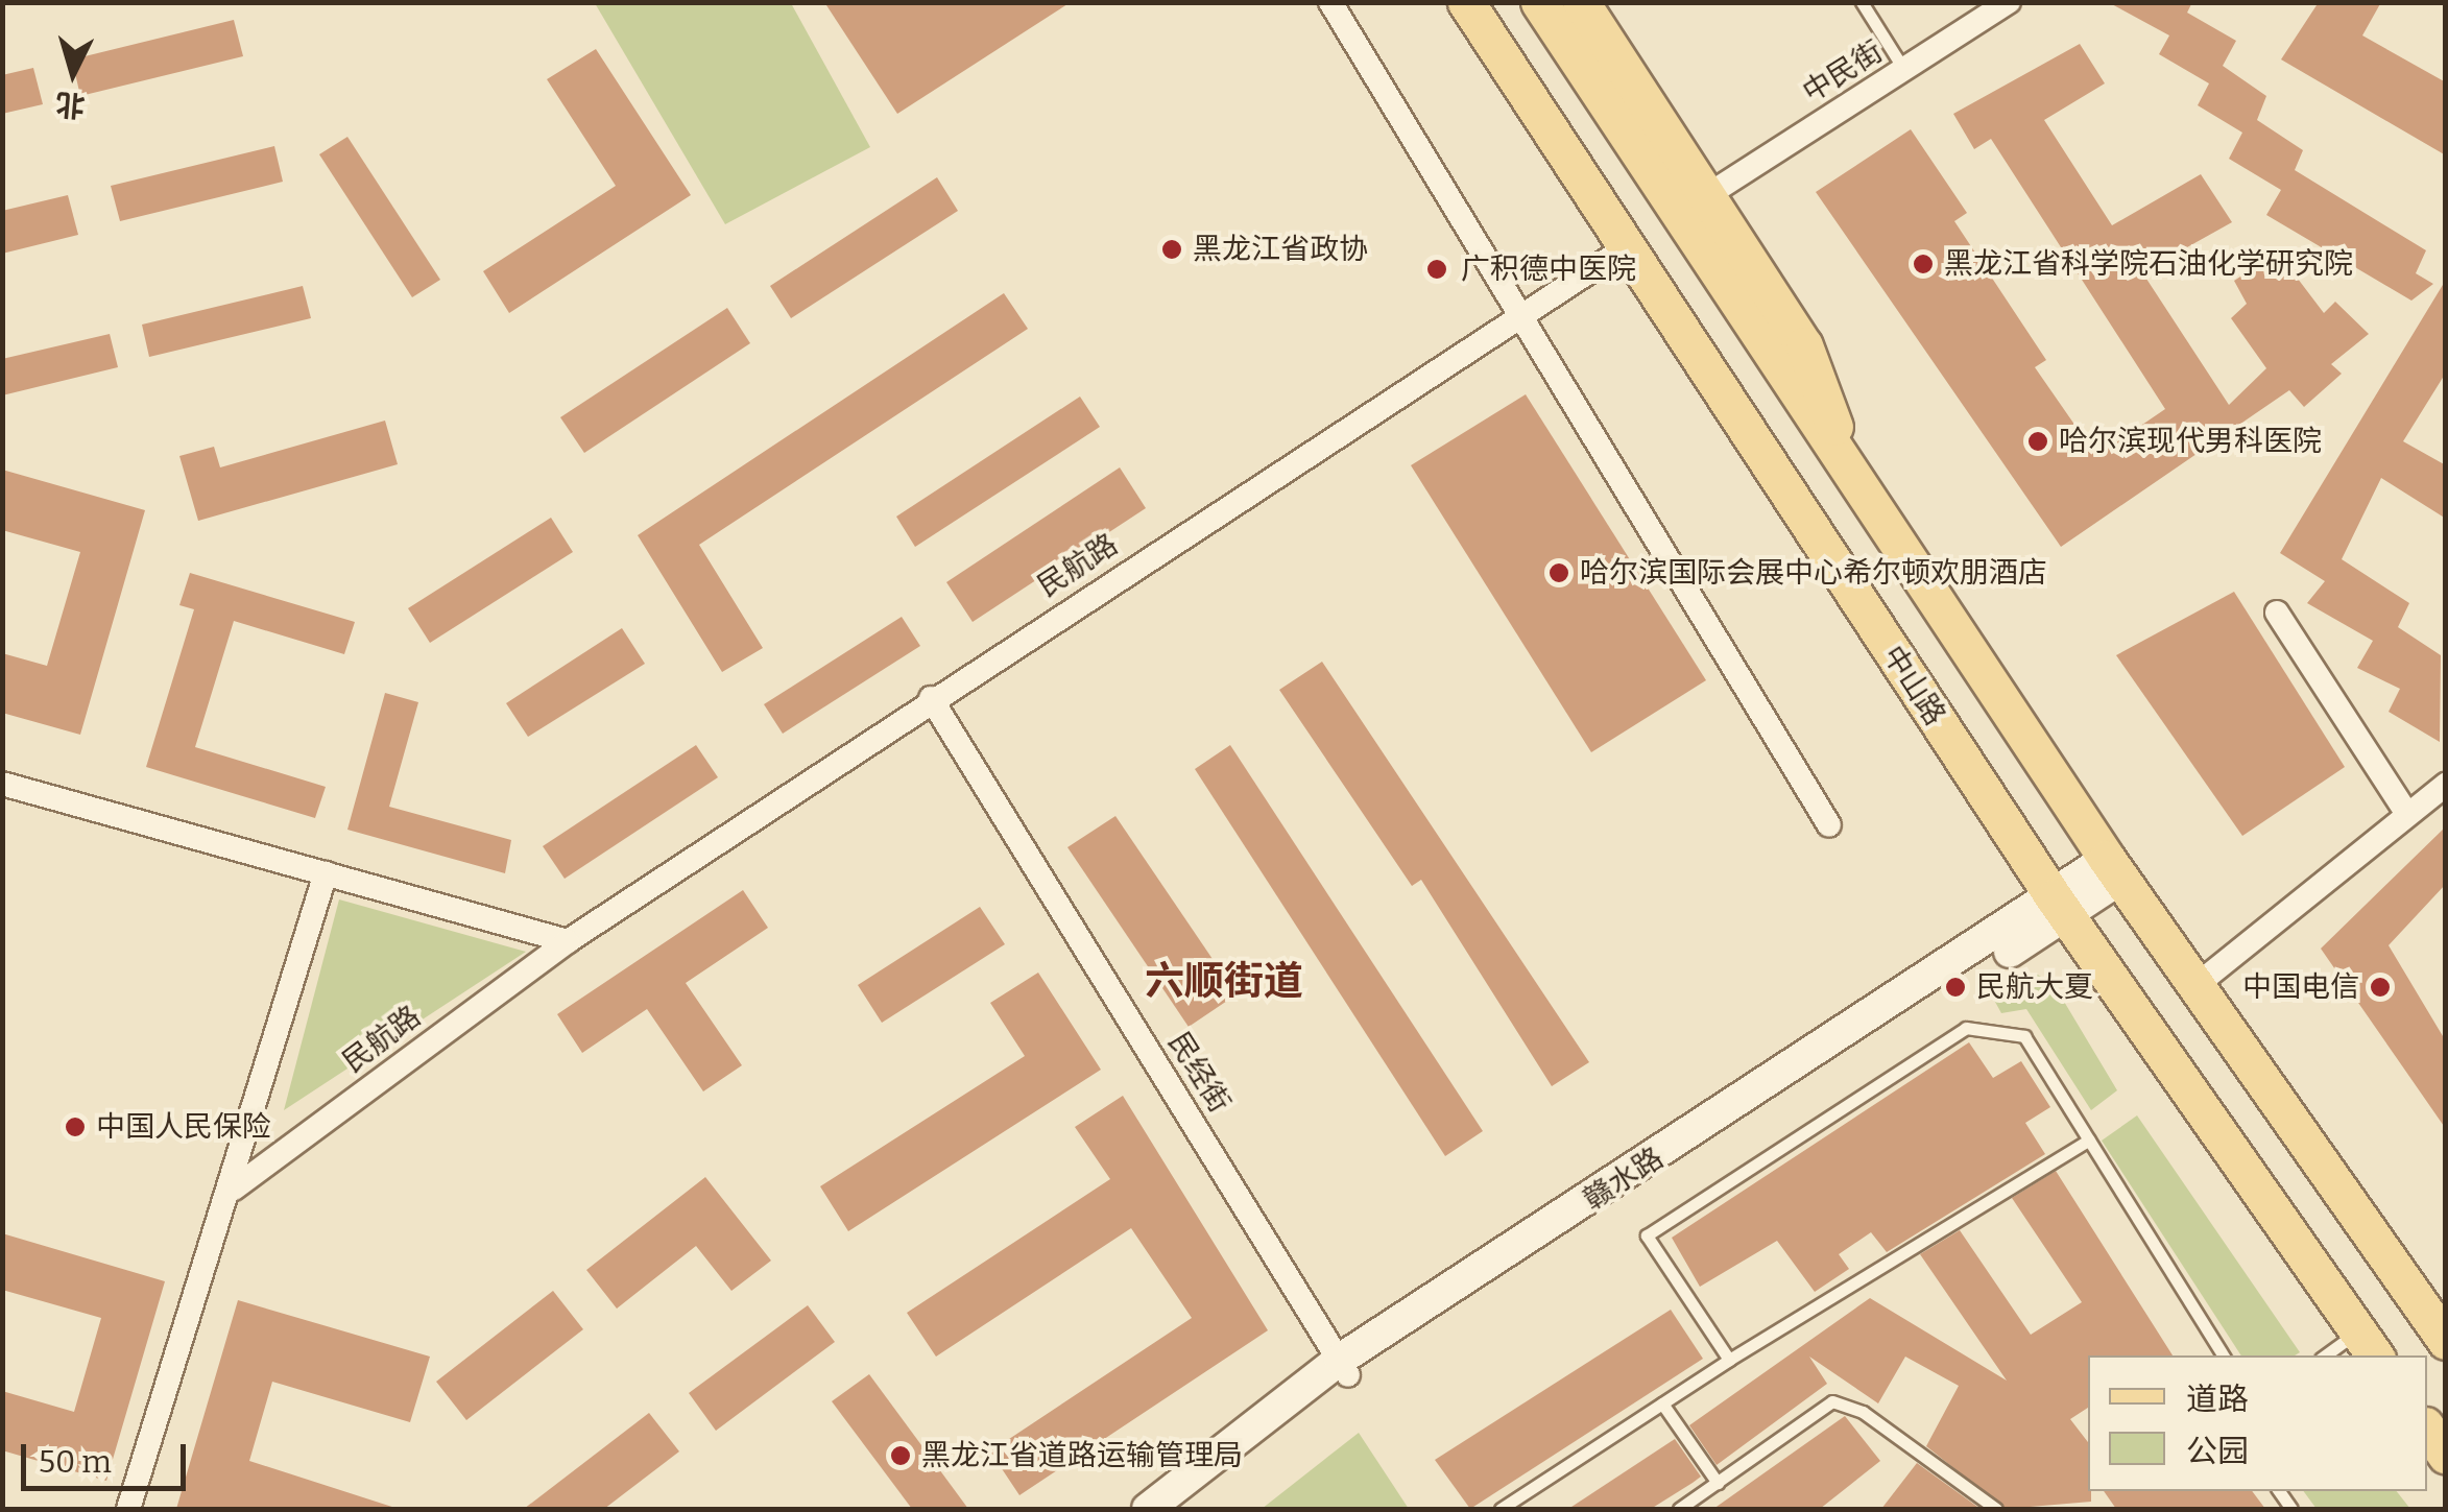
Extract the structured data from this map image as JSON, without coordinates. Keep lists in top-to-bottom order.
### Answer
{
  "streets": {
    "main road": ["中山路", "赣水路"],
    "street": ["中民街", "民航路", "民经街"]
  },
  "crossings": [
    ["民航路", "中山路"],
    ["民航路", "民经街"],
    ["中山路", "赣水路"],
    ["民经街", "赣水路"]
  ],
  "districts": ["六顺街道"],
  "places": [
    "黑龙江省政协",
    "黑龙江省科学院石油化学研究院",
    "广积德中医院",
    "哈尔滨现代男科医院",
    "哈尔滨国际会展中心希尔顿欢朋酒店",
    "民航大夏",
    "中国电信",
    "中国人民保险",
    "黑龙江省道路运输管理局"
  ],
  "legend": ["道路", "公园"],
  "scale_bar": "50 m",
  "north": "bottom"
}
